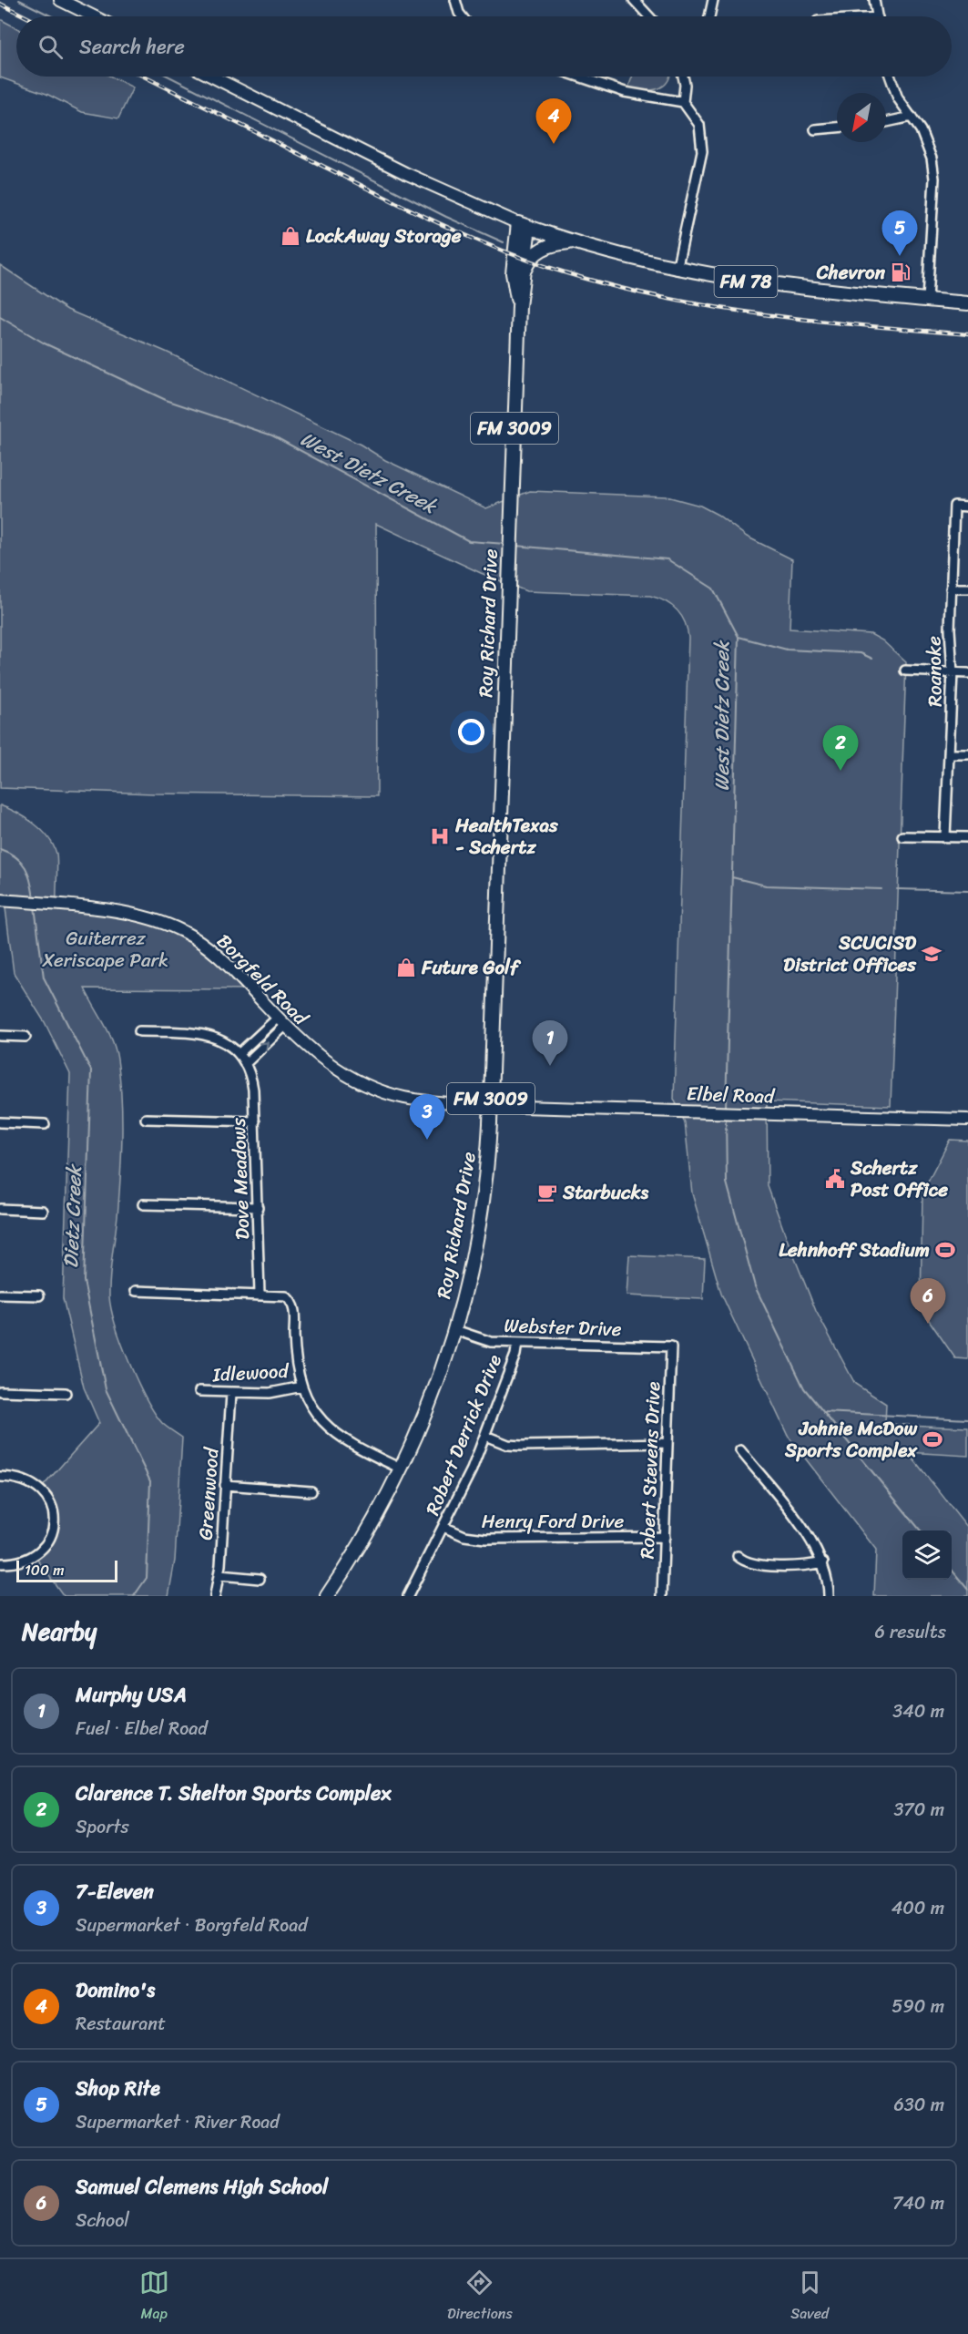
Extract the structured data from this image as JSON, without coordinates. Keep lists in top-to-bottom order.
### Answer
{
  "streets": {
    "main road": ["FM 78", "FM 3009", "Roy Richard Drive"],
    "street": [
      "Roanoke",
      "Borgfeld Road",
      "Elbel Road",
      "Dove Meadows",
      "Webster Drive",
      "Idlewood",
      "Robert Derrick Drive",
      "Robert Stevens Drive",
      "Greenwood",
      "Henry Ford Drive"
    ]
  },
  "crossings": [
    ["FM 78", "Roy Richard Drive"],
    ["Roy Richard Drive", "Borgfeld Road"],
    ["Roy Richard Drive", "Elbel Road"],
    ["Roy Richard Drive", "Webster Drive"],
    ["Borgfeld Road", "Elbel Road"],
    ["Webster Drive", "Robert Derrick Drive"],
    ["Webster Drive", "Robert Stevens Drive"],
    ["Idlewood", "Greenwood"],
    ["Robert Derrick Drive", "Henry Ford Drive"],
    ["Robert Stevens Drive", "Henry Ford Drive"]
  ],
  "water": ["West Dietz Creek", "Dietz Creek"],
  "parks": ["Guiterrez Xeriscape Park"],
  "places": {
    "shop": ["LockAway Storage", "Future Golf"],
    "fuel station": ["Chevron"],
    "hospital": ["HealthTexas - Schertz"],
    "school or university": ["SCUCISD District Offices"],
    "public building": ["Schertz Post Office"],
    "cafe": ["Starbucks"],
    "sports": ["Lehnhoff Stadium", "Johnie McDow Sports Complex"]
  },
  "scale_bar": "100 m",
  "north": "bottom left",
  "page": {
    "search": "Search here",
    "pins": [
      "4",
      "5",
      "2",
      "1",
      "3",
      "6"
    ],
    "scale": "100 m",
    "heading": ["Nearby", "6 results"],
    "list": [
      {
        "mark": "1",
        "name": "Murphy USA",
        "note": "Fuel · Elbel Road",
        "value": "340 m"
      },
      {
        "mark": "2",
        "name": "Clarence T. Shelton Sports Complex",
        "note": "Sports",
        "value": "370 m"
      },
      {
        "mark": "3",
        "name": "7-Eleven",
        "note": "Supermarket · Borgfeld Road",
        "value": "400 m"
      },
      {
        "mark": "4",
        "name": "Domino's",
        "note": "Restaurant",
        "value": "590 m"
      },
      {
        "mark": "5",
        "name": "Shop Rite",
        "note": "Supermarket · River Road",
        "value": "630 m"
      },
      {
        "mark": "6",
        "name": "Samuel Clemens High School",
        "note": "School",
        "value": "740 m"
      }
    ],
    "nav": ["Map", "Directions", "Saved"]
  }
}
